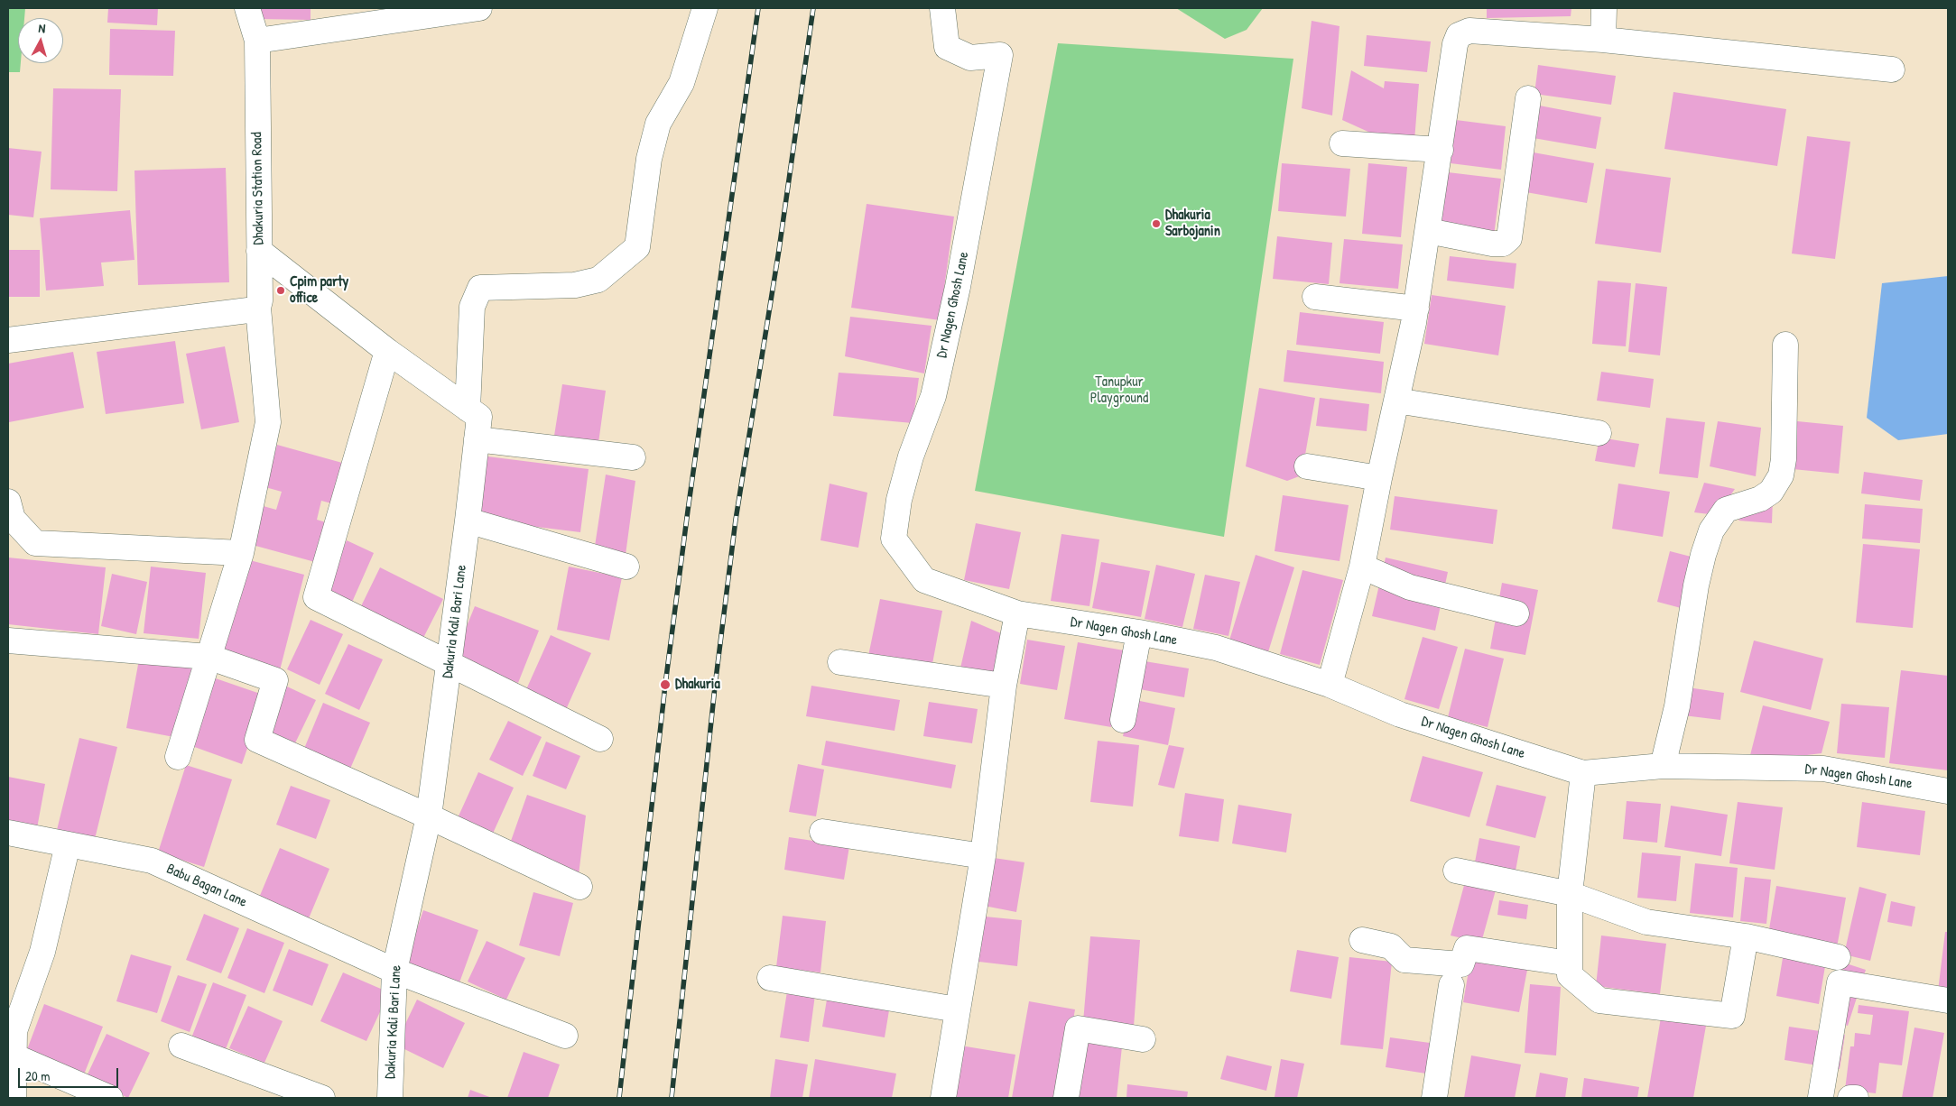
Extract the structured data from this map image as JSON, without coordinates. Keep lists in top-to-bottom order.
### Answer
{
  "streets": {
    "street": [
      "Dhakuria Station Road",
      "Dr Nagen Ghosh Lane",
      "Dakuria Kali Bari Lane",
      "Babu Bagan Lane"
    ]
  },
  "crossings": [
    ["Dhakuria Station Road", "Dakuria Kali Bari Lane"],
    ["Dakuria Kali Bari Lane", "Babu Bagan Lane"]
  ],
  "parks": ["Tanupkur Playground"],
  "places": ["Dhakuria Sarbojanin", "Cpim party office", "Dhakuria"],
  "scale_bar": "20 m",
  "north": "top"
}
